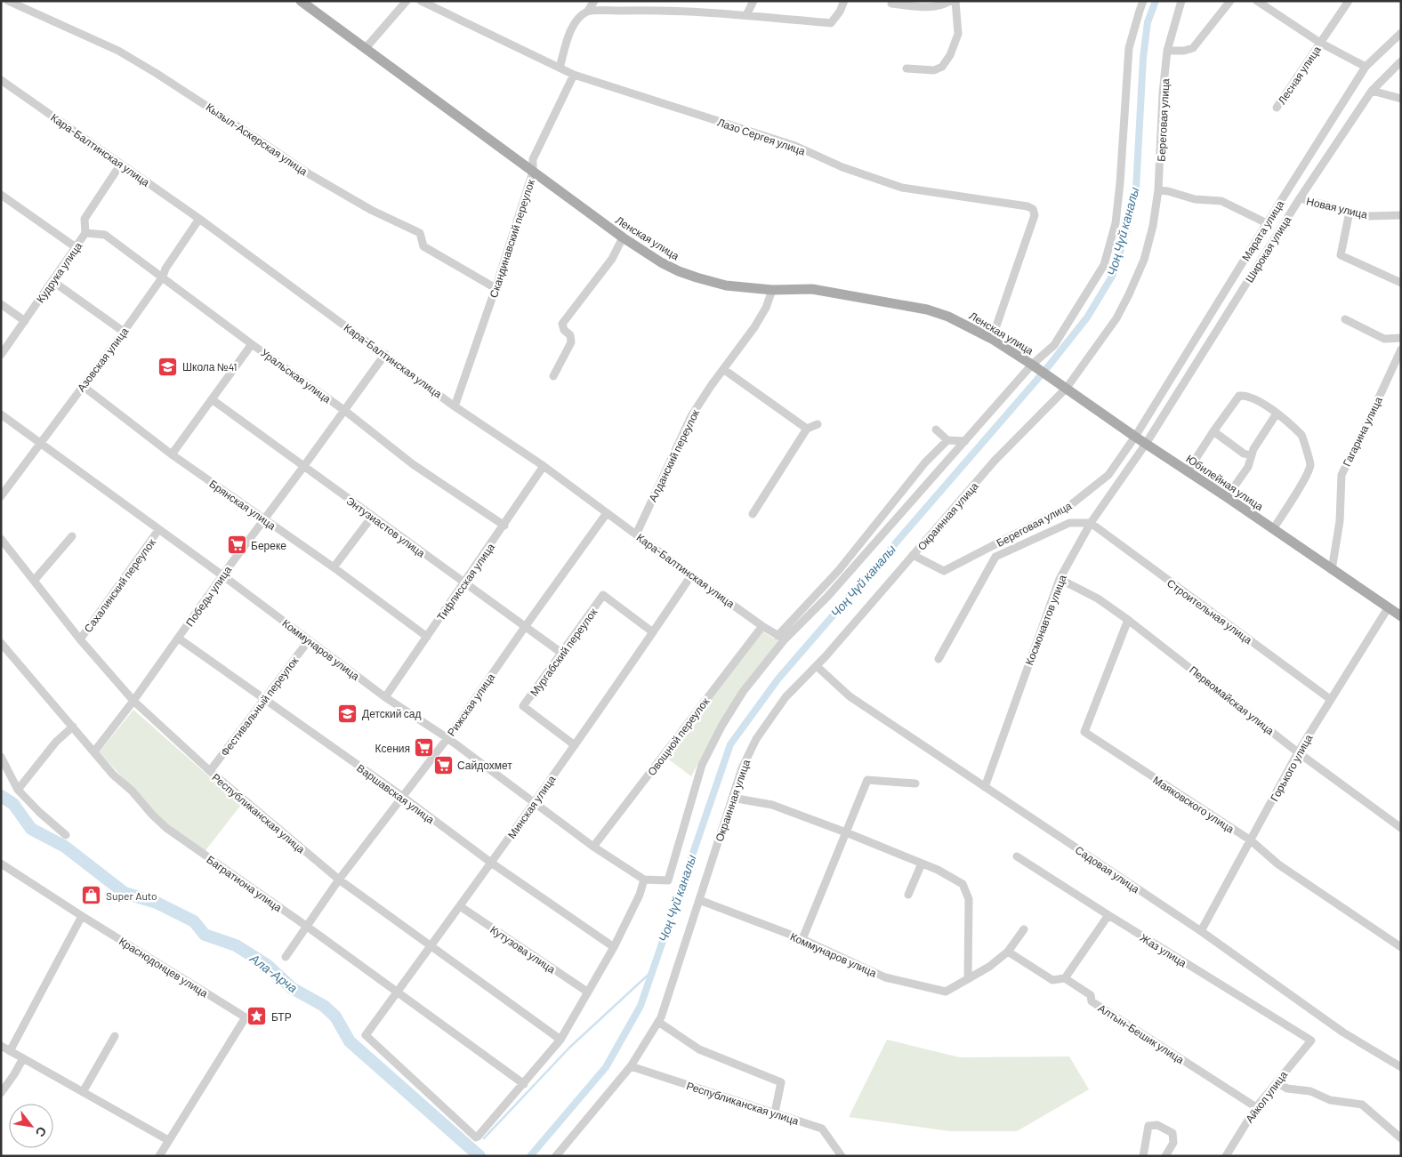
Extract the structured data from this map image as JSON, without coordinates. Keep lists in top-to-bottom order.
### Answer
{
  "streets": {
    "main road": ["Ленская улица", "Юбилейная улица"],
    "street": [
      "Лесная улица",
      "Береговая улица",
      "Лазо Сергея улица",
      "Кызыл-Аскерская улица",
      "Кара-Балтинская улица",
      "Новая улица",
      "Марата улица",
      "Скандинавский переулок",
      "Широкая улица",
      "Кудрука улица",
      "Азовская улица",
      "Уральская улица",
      "Гагарина улица",
      "Алданский переулок",
      "Брянская улица",
      "Окраинная улица",
      "Энтузиастов улица",
      "Тифлисская улица",
      "Сахалинский переулок",
      "Победы улица",
      "Строительная улица",
      "Космонавтов улица",
      "Коммунаров улица",
      "Мургабский переулок",
      "Первомайская улица",
      "Рижская улица",
      "Фестивальный переулок",
      "Овощной переулок",
      "Горького улица",
      "Варшавская улица",
      "Маяковского улица",
      "Минская улица",
      "Республиканская улица",
      "Садовая улица",
      "Багратиона улица",
      "Кутузова улица",
      "Жаз улица",
      "Краснодонцев улица",
      "Алтын-Бешик улица",
      "Айкол улица"
    ]
  },
  "crossings": [
    ["Береговая улица", "Марата улица"],
    ["Береговая улица", "Юбилейная улица"],
    ["Береговая улица", "Окраинная улица"],
    ["Береговая улица", "Строительная улица"],
    ["Береговая улица", "Космонавтов улица"],
    ["Лазо Сергея улица", "Ленская улица"],
    ["Лазо Сергея улица", "Скандинавский переулок"],
    ["Кызыл-Аскерская улица", "Скандинавский переулок"],
    ["Кара-Балтинская улица", "Скандинавский переулок"],
    ["Кара-Балтинская улица", "Кудрука улица"],
    ["Кара-Балтинская улица", "Азовская улица"],
    ["Кара-Балтинская улица", "Алданский переулок"],
    ["Кара-Балтинская улица", "Тифлисская улица"],
    ["Кара-Балтинская улица", "Победы улица"],
    ["Кара-Балтинская улица", "Рижская улица"],
    ["Кара-Балтинская улица", "Овощной переулок"],
    ["Кара-Балтинская улица", "Минская улица"],
    ["Новая улица", "Широкая улица"],
    ["Марата улица", "Юбилейная улица"],
    ["Ленская улица", "Скандинавский переулок"],
    ["Ленская улица", "Алданский переулок"],
    ["Ленская улица", "Юбилейная улица"],
    ["Широкая улица", "Юбилейная улица"],
    ["Широкая улица", "Космонавтов улица"],
    ["Кудрука улица", "Уральская улица"],
    ["Азовская улица", "Уральская улица"],
    ["Азовская улица", "Брянская улица"],
    ["Азовская улица", "Коммунаров улица"],
    ["Уральская улица", "Тифлисская улица"],
    ["Уральская улица", "Победы улица"],
    ["Гагарина улица", "Юбилейная улица"],
    ["Юбилейная улица", "Окраинная улица"],
    ["Юбилейная улица", "Космонавтов улица"],
    ["Юбилейная улица", "Горького улица"],
    ["Брянская улица", "Тифлисская улица"],
    ["Брянская улица", "Победы улица"],
    ["Окраинная улица", "Коммунаров улица"],
    ["Окраинная улица", "Республиканская улица"],
    ["Окраинная улица", "Садовая улица"],
    ["Энтузиастов улица", "Тифлисская улица"],
    ["Энтузиастов улица", "Победы улица"],
    ["Энтузиастов улица", "Мургабский переулок"],
    ["Энтузиастов улица", "Рижская улица"],
    ["Тифлисская улица", "Коммунаров улица"],
    ["Сахалинский переулок", "Коммунаров улица"],
    ["Сахалинский переулок", "Республиканская улица"],
    ["Победы улица", "Коммунаров улица"],
    ["Победы улица", "Варшавская улица"],
    ["Победы улица", "Республиканская улица"],
    ["Победы улица", "Багратиона улица"],
    ["Строительная улица", "Космонавтов улица"],
    ["Строительная улица", "Горького улица"],
    ["Космонавтов улица", "Первомайская улица"],
    ["Космонавтов улица", "Садовая улица"],
    ["Коммунаров улица", "Рижская улица"],
    ["Коммунаров улица", "Фестивальный переулок"],
    ["Коммунаров улица", "Овощной переулок"],
    ["Коммунаров улица", "Минская улица"],
    ["Мургабский переулок", "Минская улица"],
    ["Первомайская улица", "Горького улица"],
    ["Первомайская улица", "Маяковского улица"],
    ["Рижская улица", "Варшавская улица"],
    ["Рижская улица", "Республиканская улица"],
    ["Рижская улица", "Багратиона улица"],
    ["Фестивальный переулок", "Варшавская улица"],
    ["Фестивальный переулок", "Республиканская улица"],
    ["Горького улица", "Маяковского улица"],
    ["Горького улица", "Садовая улица"],
    ["Варшавская улица", "Минская улица"],
    ["Минская улица", "Республиканская улица"],
    ["Минская улица", "Багратиона улица"],
    ["Минская улица", "Кутузова улица"],
    ["Жаз улица", "Айкол улица"],
    ["Алтын-Бешик улица", "Айкол улица"]
  ],
  "water": ["Чоң Чүй каналы", "Ала-Арча"],
  "places": {
    "school or university": ["Школа №41", "Детский сад"],
    "supermarket": ["Береке", "Ксения", "Сайдохмет"],
    "shop": ["Super Auto"],
    "place": ["БТР"]
  },
  "north": "bottom right"
}
